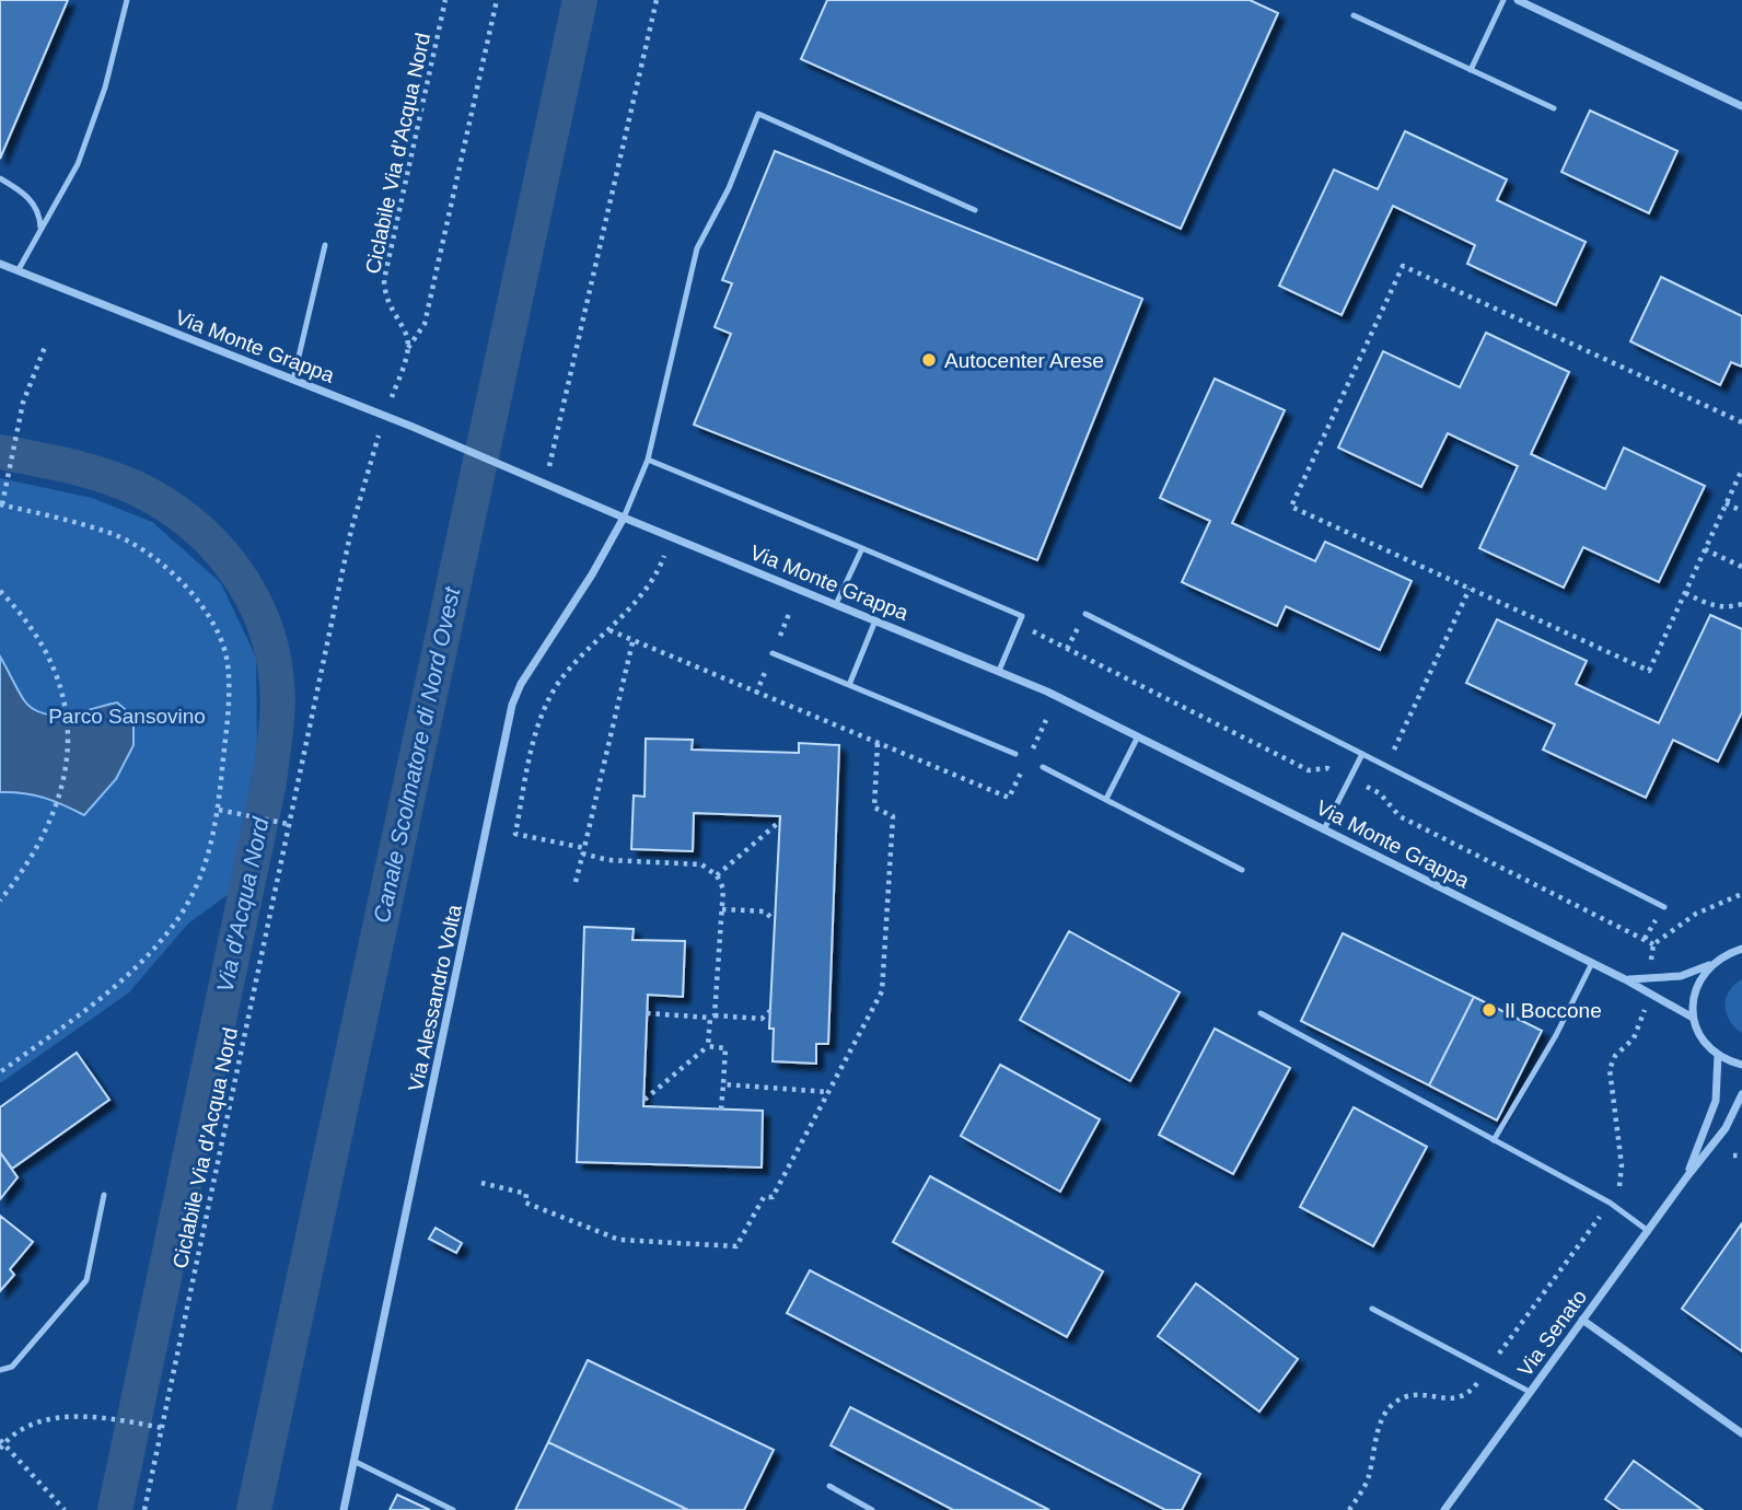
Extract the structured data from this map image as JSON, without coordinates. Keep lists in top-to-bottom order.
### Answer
{
  "streets": {
    "street": ["Via Monte Grappa", "Via Alessandro Volta", "Via Senato"],
    "path": ["Ciclabile Via d’Acqua Nord"]
  },
  "crossings": [
    ["Via Monte Grappa", "Via Alessandro Volta"]
  ],
  "water": ["Canale Scolmatore di Nord Ovest", "Via d'Acqua Nord"],
  "parks": ["Parco Sansovino"],
  "places": ["Autocenter Arese", "Il Boccone"]
}
